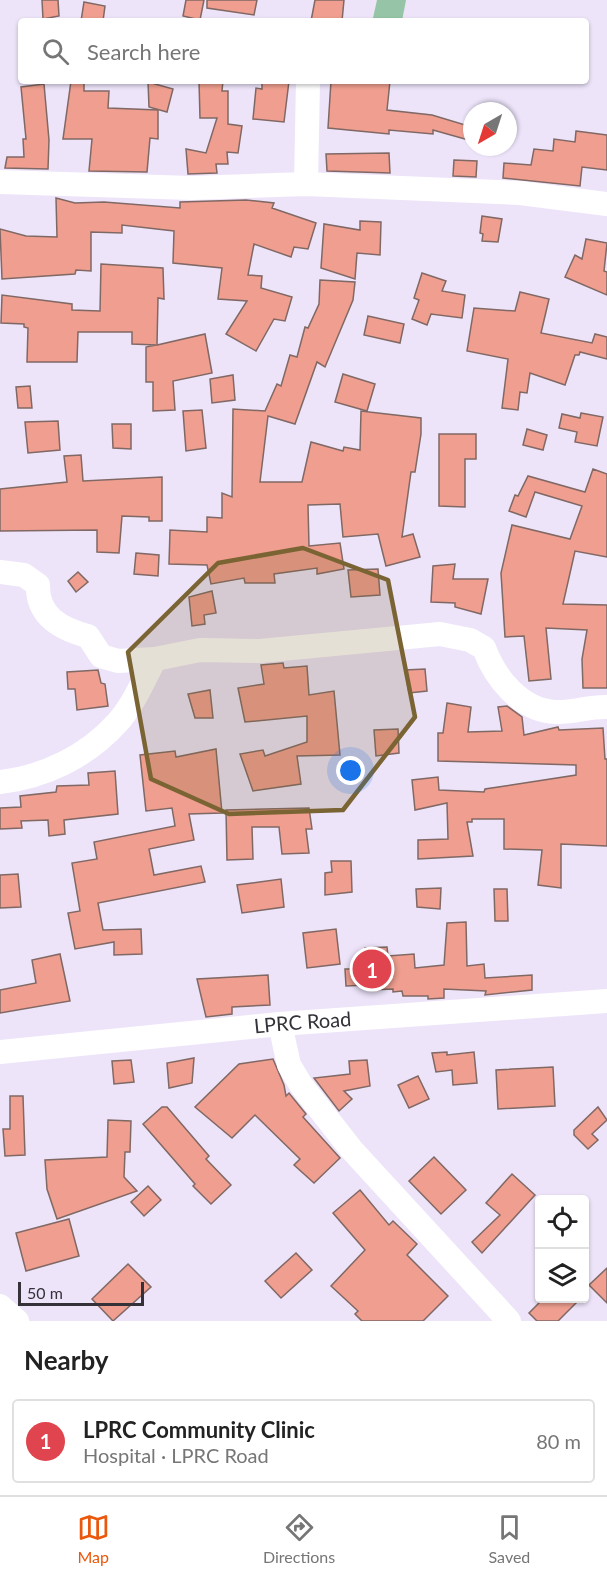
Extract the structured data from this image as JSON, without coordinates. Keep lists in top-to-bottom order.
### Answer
{
  "streets": {
    "street": ["LPRC Road"]
  },
  "scale_bar": "50 m",
  "north": "bottom left",
  "page": {
    "search": "Search here",
    "pins": "1",
    "scale": "50 m",
    "heading": "Nearby",
    "list": [
      {
        "mark": "1",
        "name": "LPRC Community Clinic",
        "note": "Hospital · LPRC Road",
        "value": "80 m"
      }
    ],
    "nav": ["Map", "Directions", "Saved"]
  }
}
